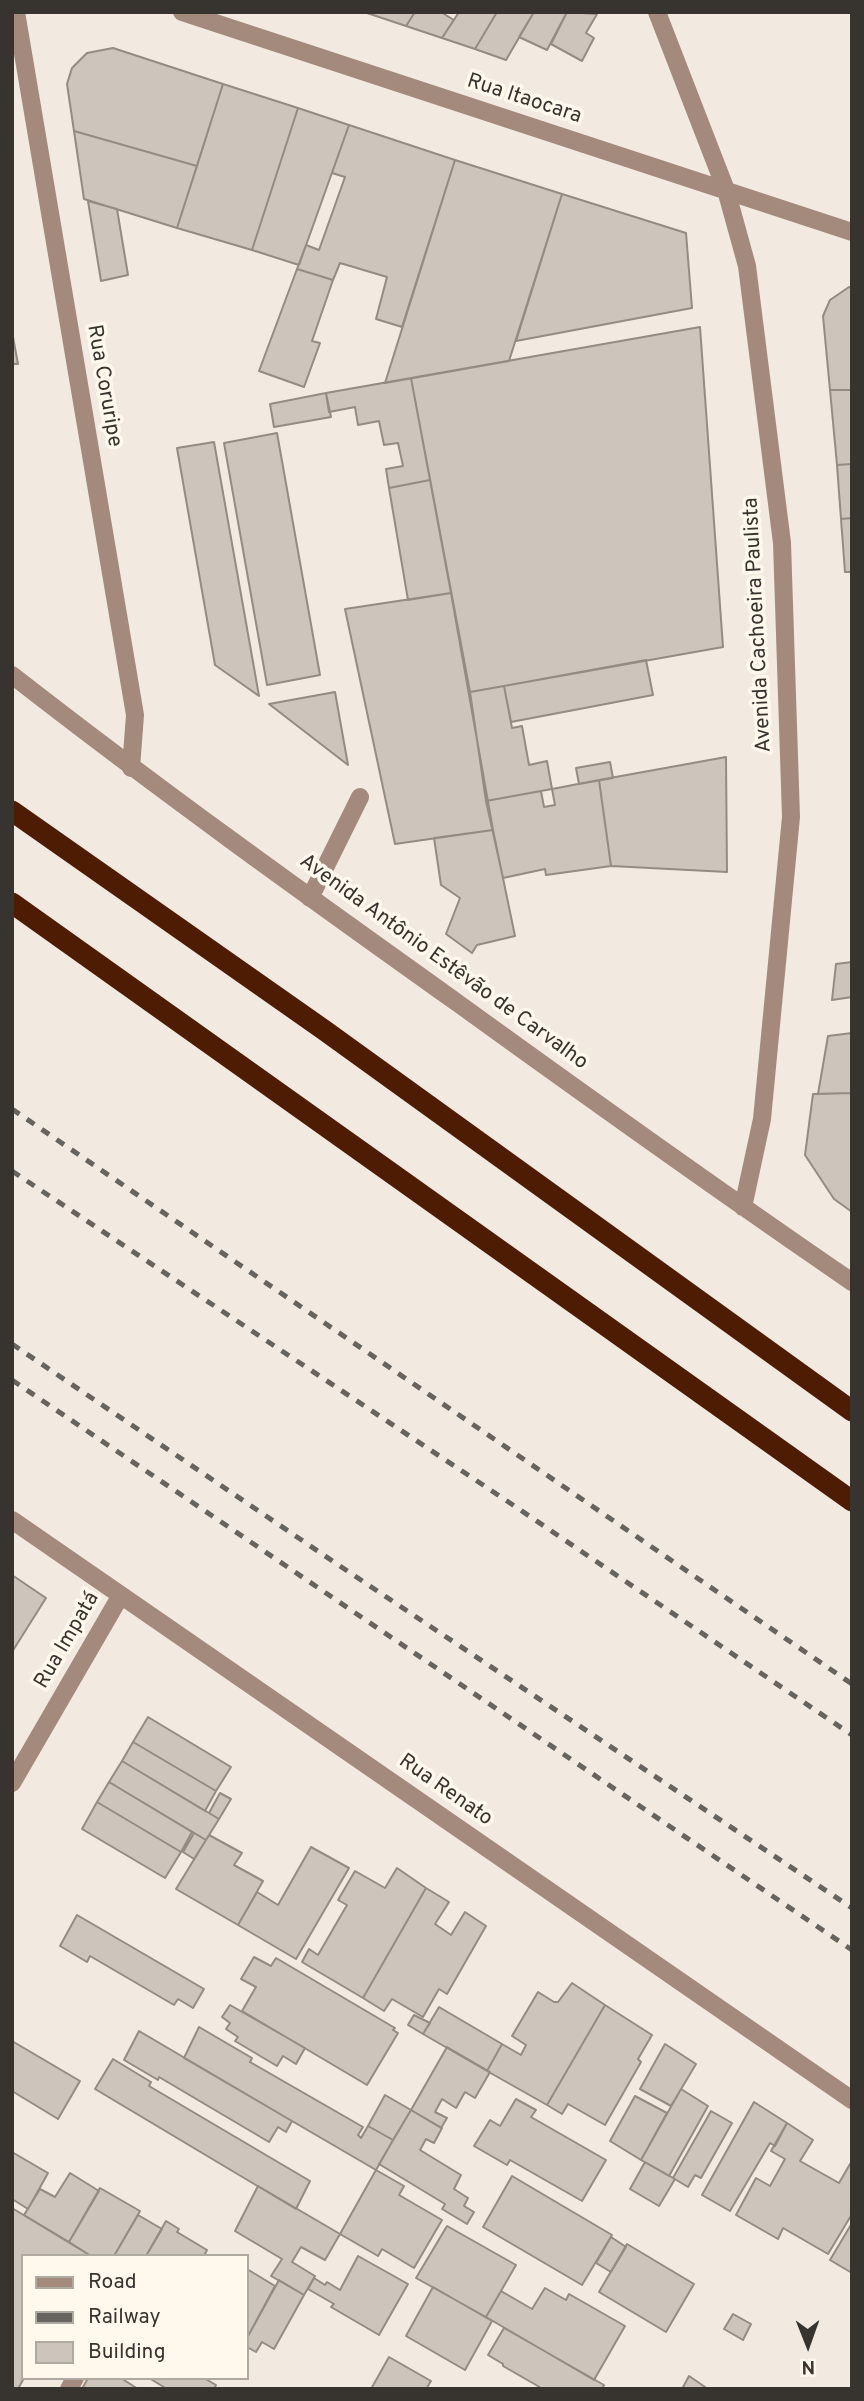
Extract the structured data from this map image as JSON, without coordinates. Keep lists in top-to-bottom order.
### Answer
{
  "streets": {
    "street": [
      "Rua Itaocara",
      "Rua Coruripe",
      "Avenida Cachoeira Paulista",
      "Avenida Antônio Estêvão de Carvalho",
      "Rua Impatá",
      "Rua Renato"
    ]
  },
  "crossings": [
    ["Rua Itaocara", "Avenida Cachoeira Paulista"],
    ["Rua Coruripe", "Avenida Antônio Estêvão de Carvalho"],
    ["Avenida Cachoeira Paulista", "Avenida Antônio Estêvão de Carvalho"],
    ["Rua Impatá", "Rua Renato"]
  ],
  "legend": ["Road", "Railway", "Building"],
  "north": "bottom"
}
